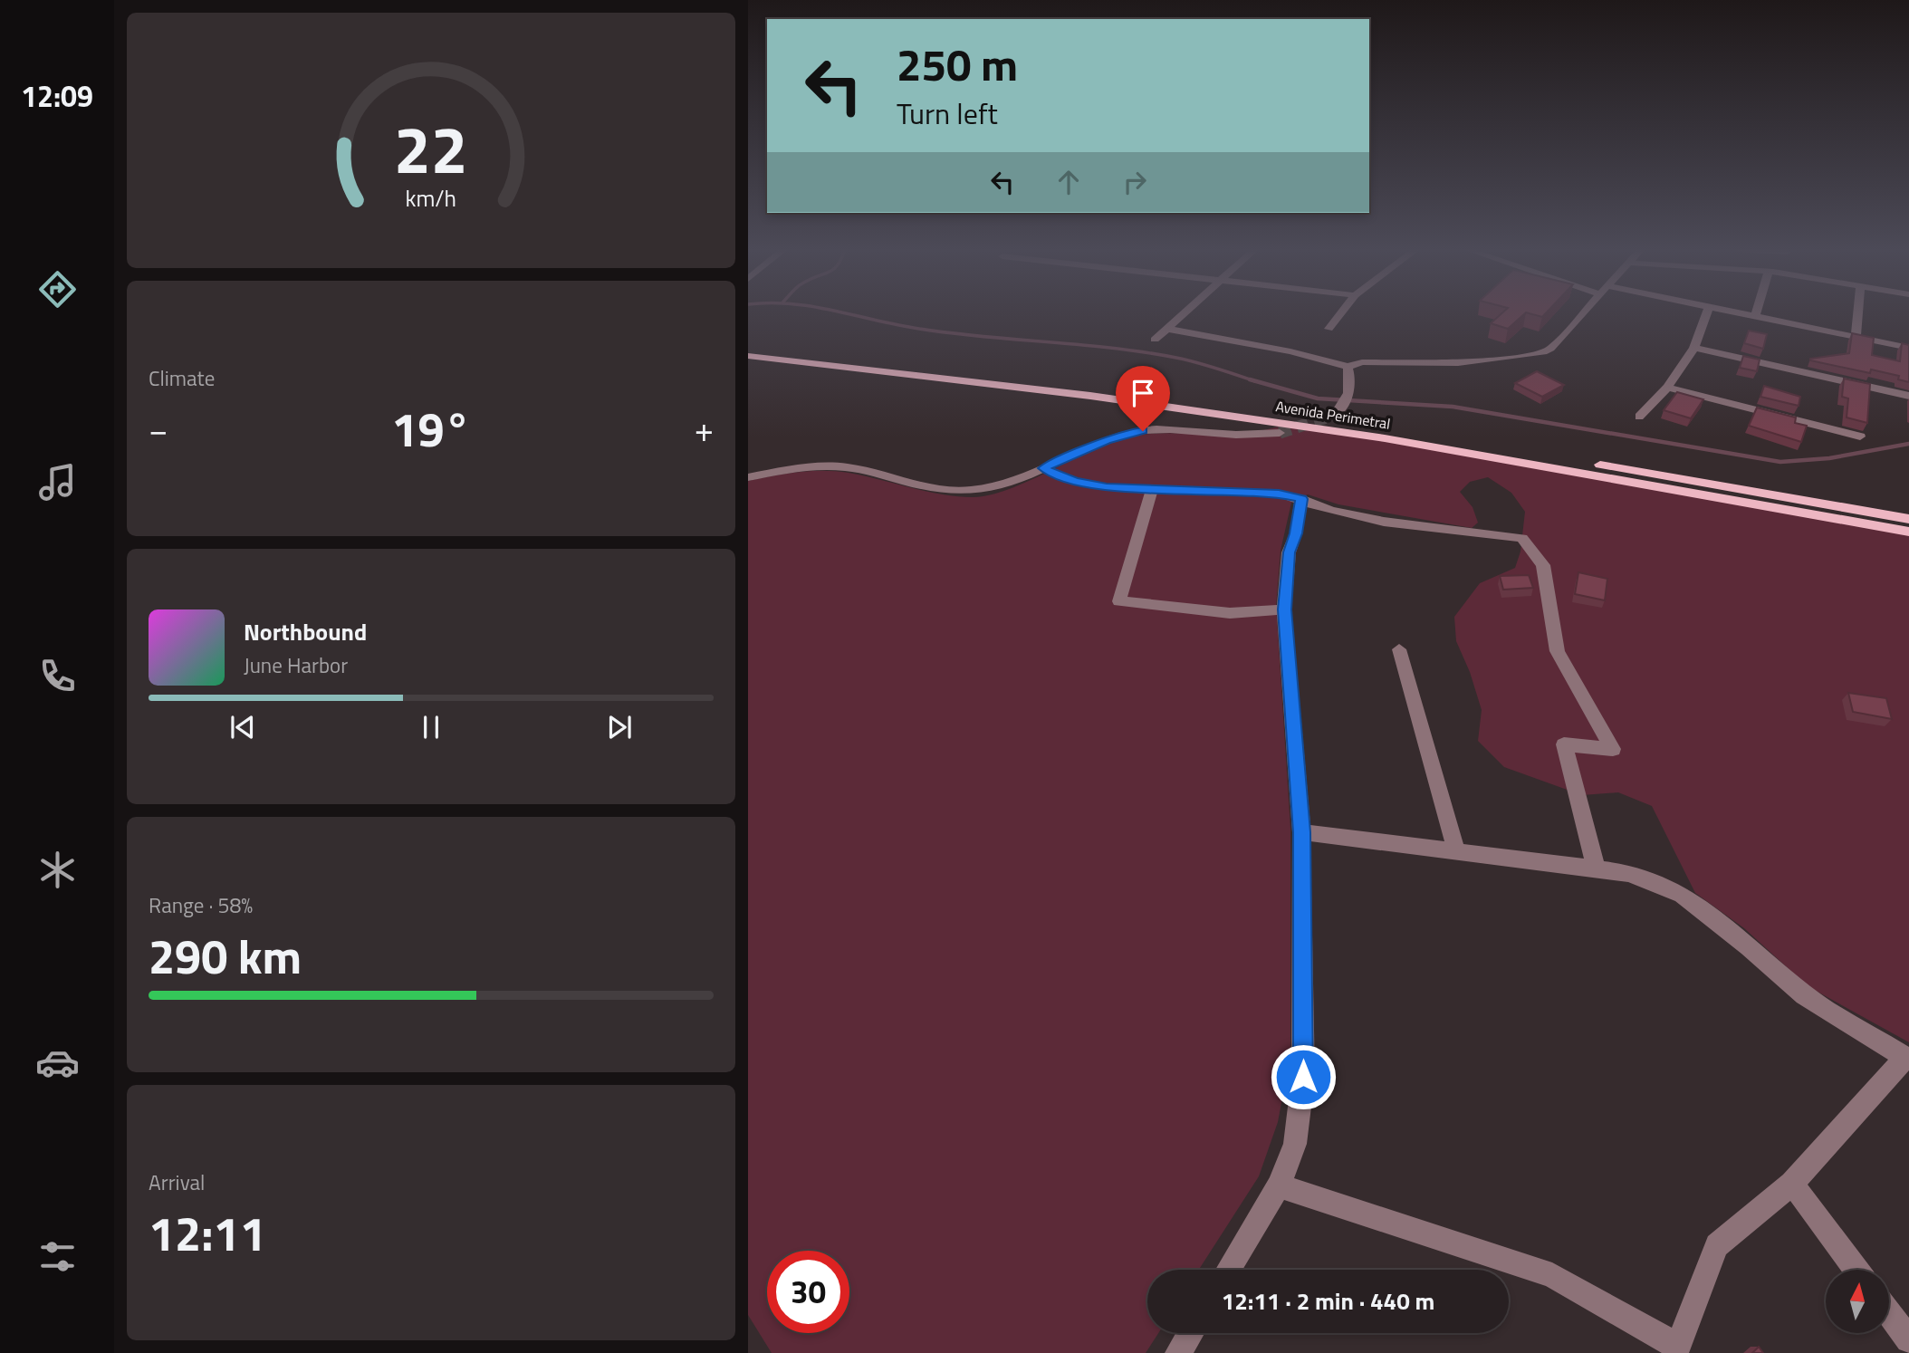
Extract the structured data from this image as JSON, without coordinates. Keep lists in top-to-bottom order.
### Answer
{
  "streets": {
    "main road": ["Avenida Perimetral"]
  },
  "north": "top",
  "page": {
    "tabs": "12:09",
    "turn": ["250 m", "Turn left"],
    "tile": [
      "Climate",
      ["Range · 58%", "290 km"],
      ["Arrival", "12:11"]
    ],
    "heat": ["−", "19°", "+"],
    "song": ["Northbound", "June Harbor"],
    "limit": "30",
    "trip": "12:11 · 2 min · 440 m",
    "gauge": ["22", "km/h"]
  }
}
